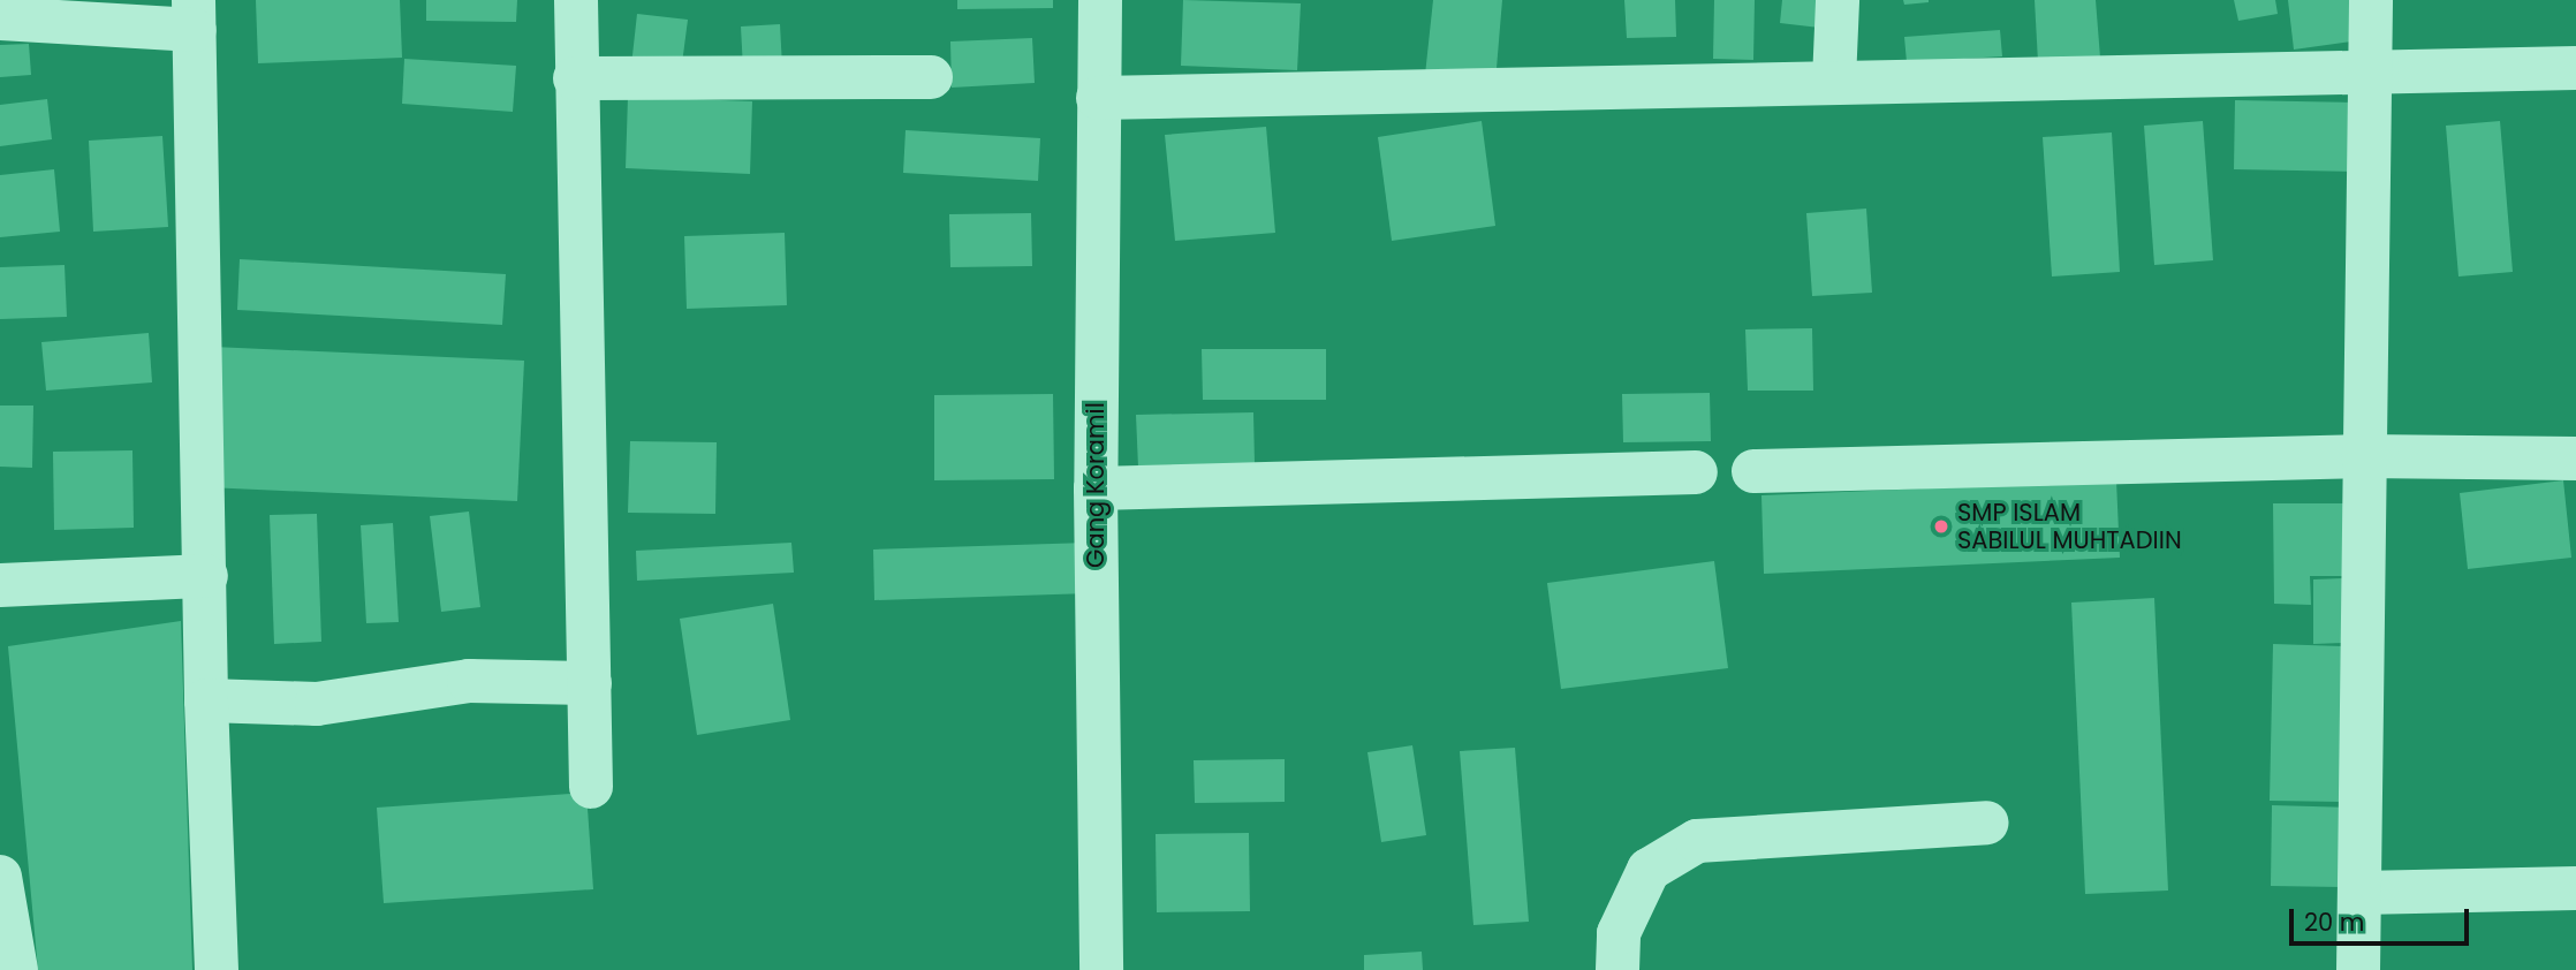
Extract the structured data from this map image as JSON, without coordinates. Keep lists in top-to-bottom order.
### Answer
{
  "streets": {
    "street": ["Gang Koramil"]
  },
  "places": ["SMP ISLAM SABILUL MUHTADIIN"],
  "scale_bar": "20 m"
}
